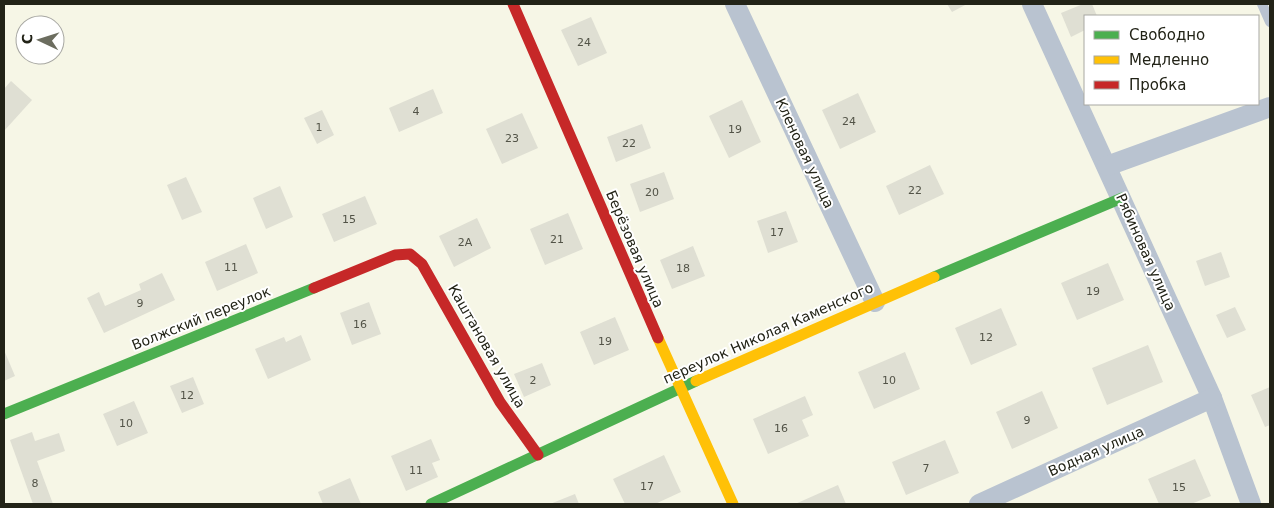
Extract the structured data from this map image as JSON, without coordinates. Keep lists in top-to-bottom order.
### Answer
{
  "streets": {
    "street": [
      "Кленовая улица",
      "Берёзовая улица",
      "Рябиновая улица",
      "Волжский переулок",
      "переулок Николая Каменского",
      "Каштановая улица",
      "Водная улица"
    ]
  },
  "crossings": [
    ["Кленовая улица", "переулок Николая Каменского"],
    ["Берёзовая улица", "переулок Николая Каменского"],
    ["Рябиновая улица", "переулок Николая Каменского"],
    ["Рябиновая улица", "Водная улица"],
    ["Волжский переулок", "Каштановая улица"],
    ["переулок Николая Каменского", "Каштановая улица"]
  ],
  "house_numbers": [
    "24",
    "4",
    "24",
    "1",
    "19",
    "23",
    "22",
    "22",
    "20",
    "15",
    "17",
    "21",
    "2А",
    "11",
    "18",
    "19",
    "9",
    "16",
    "12",
    "19",
    "2",
    "10",
    "12",
    "9",
    "10",
    "16",
    "7",
    "11",
    "8",
    "17",
    "15"
  ],
  "legend": ["Свободно", "Медленно", "Пробка"],
  "north": "left"
}
